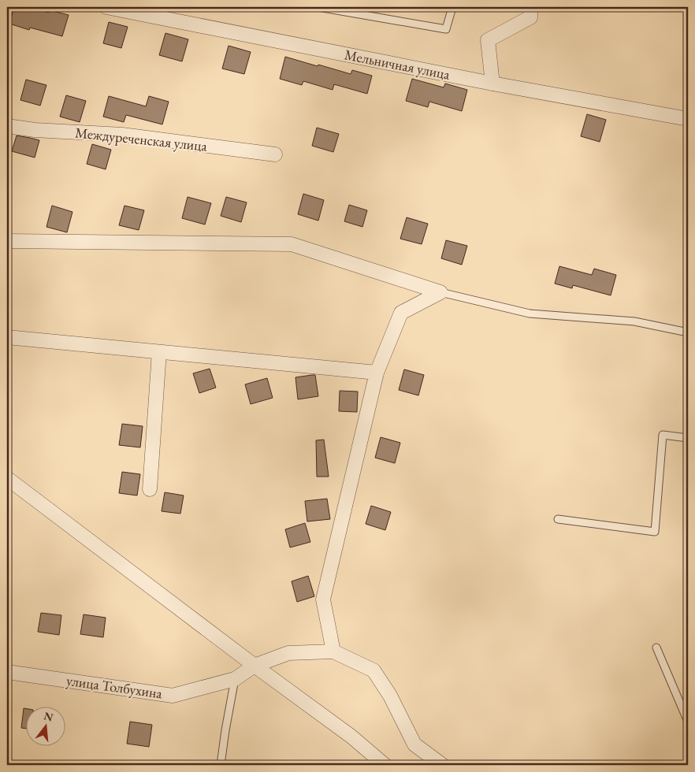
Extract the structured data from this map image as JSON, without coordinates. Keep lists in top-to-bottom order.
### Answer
{
  "streets": {
    "street": ["Мельничная улица", "Междуреченская улица", "улица Толбухина"]
  },
  "north": "top"
}
